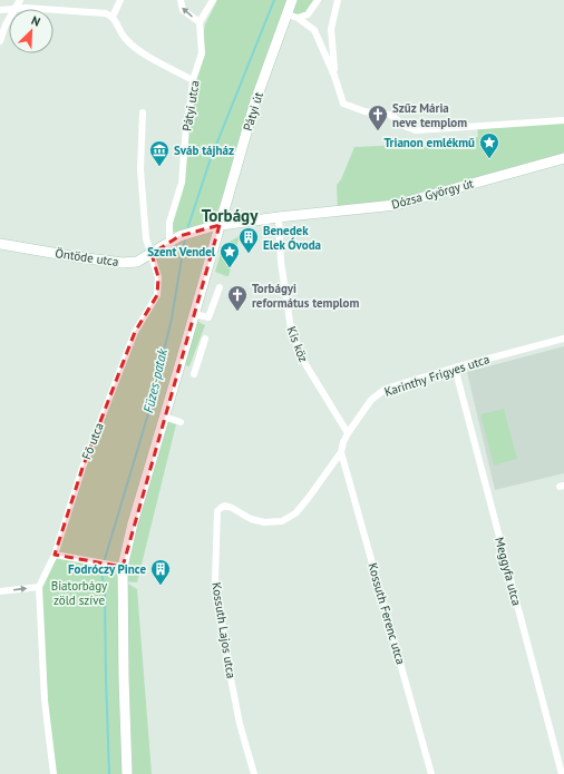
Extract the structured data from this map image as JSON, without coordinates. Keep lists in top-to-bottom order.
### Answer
{
  "streets": {
    "street": [
      "Pátyi utca",
      "Pátyi út",
      "Dózsa György út",
      "Öntöde utca",
      "Kis köz",
      "Karinthy Frigyes utca",
      "Fő utca",
      "Meggyfa utca",
      "Kossuth Ferenc utca",
      "Kossuth Lajos utca"
    ]
  },
  "crossings": [
    ["Pátyi utca", "Öntöde utca"],
    ["Pátyi út", "Dózsa György út"],
    ["Pátyi út", "Öntöde utca"],
    ["Dózsa György út", "Öntöde utca"],
    ["Dózsa György út", "Kis köz"],
    ["Öntöde utca", "Fő utca"],
    ["Kis köz", "Karinthy Frigyes utca"],
    ["Karinthy Frigyes utca", "Meggyfa utca"],
    ["Karinthy Frigyes utca", "Kossuth Ferenc utca"],
    ["Karinthy Frigyes utca", "Kossuth Lajos utca"],
    ["Kossuth Ferenc utca", "Kossuth Lajos utca"]
  ],
  "districts": ["Torbágy"],
  "water": ["Füzes-patak"],
  "parks": ["Biatorbágy zöld szíve"],
  "places": {
    "church": ["Szűz Mária neve templom", "Torbágyi református templom"],
    "place": ["Trianon emlékmű", "Szent Vendel"],
    "museum": ["Sváb tájház"],
    "building": ["Benedek Elek Óvoda", "Fodróczy Pince"]
  },
  "north": "top right"
}
